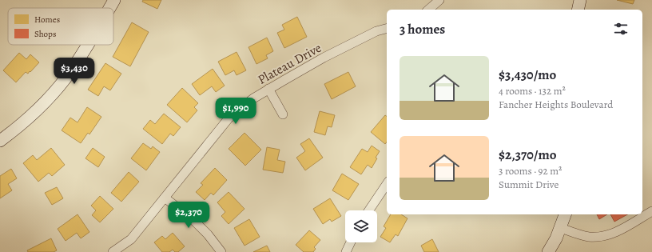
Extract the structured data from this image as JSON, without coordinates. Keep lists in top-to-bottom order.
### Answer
{
  "streets": {
    "street": ["Plateau Drive"]
  },
  "legend": ["Homes", "Shops"],
  "page": {
    "heading": "3 homes",
    "list": [
      {
        "name": "$3,430/mo",
        "note": "4 rooms · 132 m² · Fancher Heights Boulevard"
      },
      {
        "name": "$2,370/mo",
        "note": "3 rooms · 92 m² · Summit Drive"
      }
    ],
    "price": ["$3,430", "$1,990", "$2,370"]
  }
}
